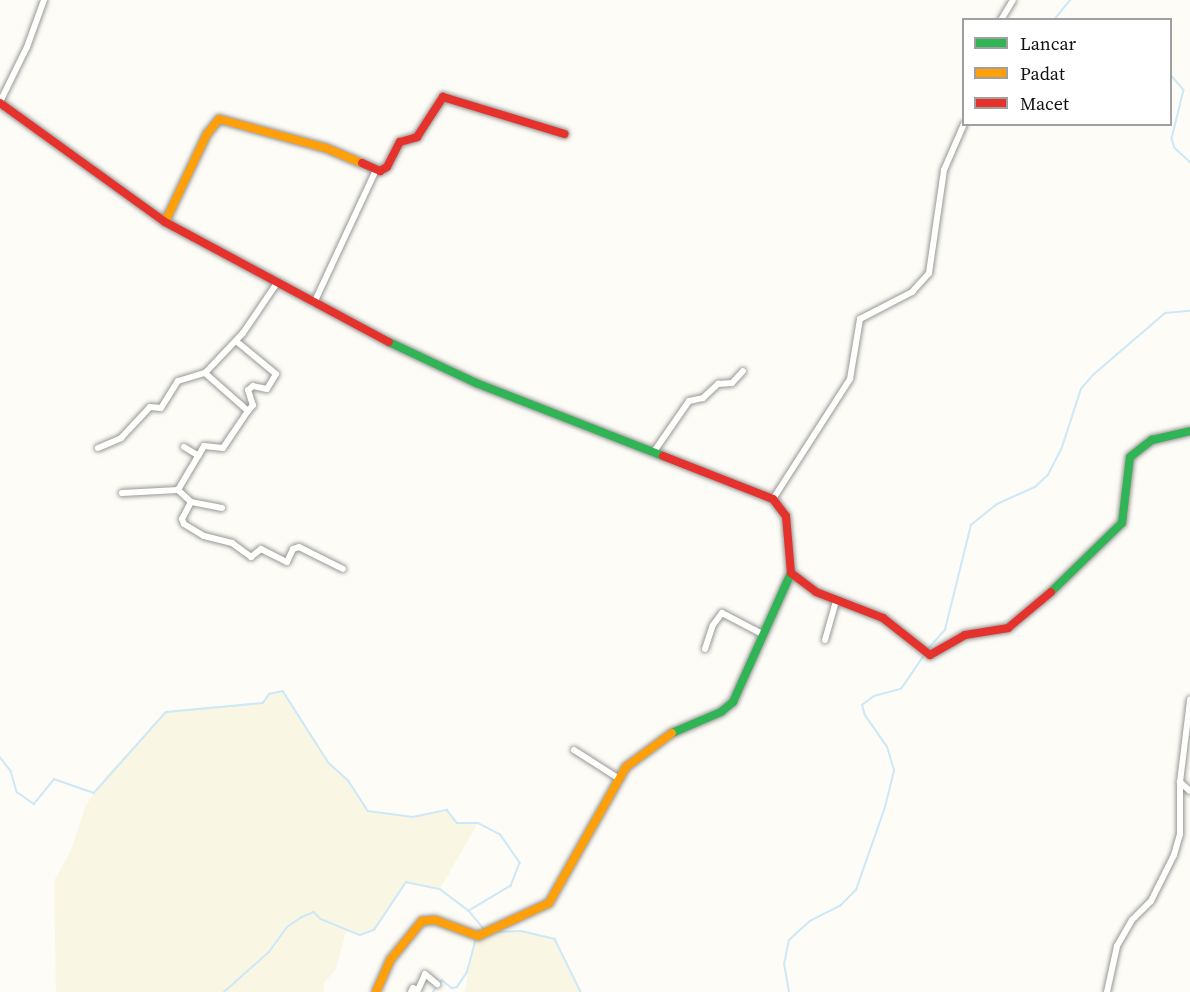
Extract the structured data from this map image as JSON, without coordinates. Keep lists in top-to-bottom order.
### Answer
{
  "legend": ["Lancar", "Padat", "Macet"]
}
